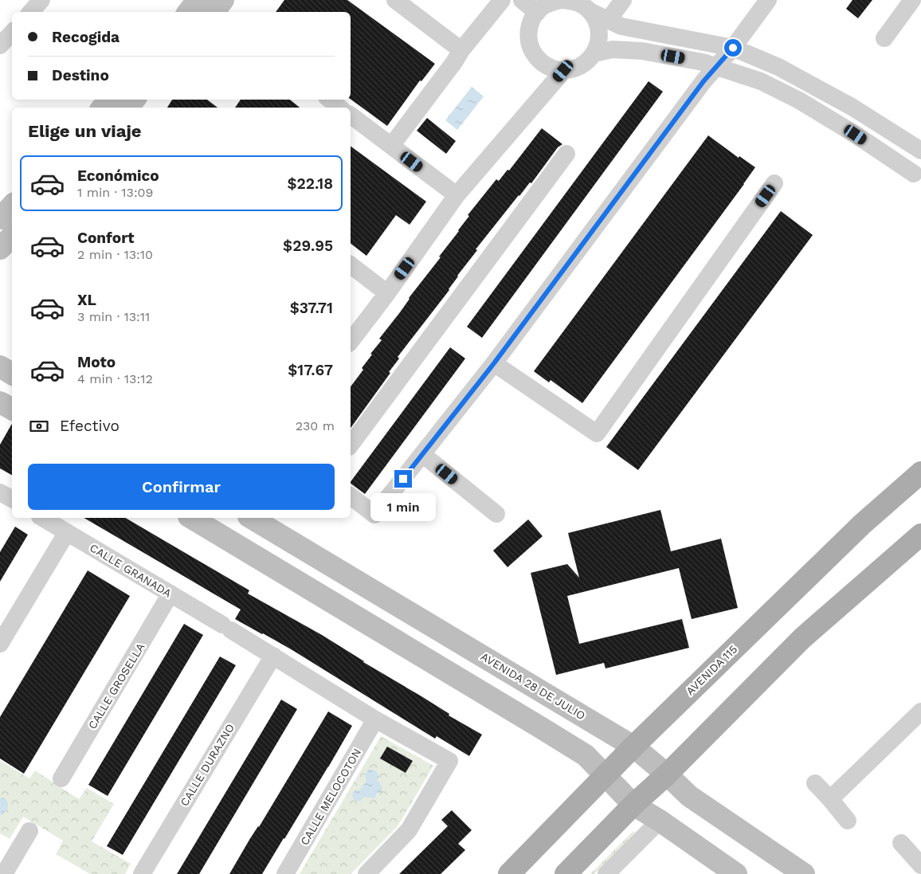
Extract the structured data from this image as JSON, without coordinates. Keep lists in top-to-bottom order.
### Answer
{
  "streets": {
    "main road": ["AVENIDA 115", "AVENIDA 28 DE JULIO"],
    "street": [
      "CALLE GRANADA",
      "CALLE GROSELLA",
      "CALLE DURAZNO",
      "CALLE MELOCOTON"
    ]
  },
  "crossings": [
    ["CALLE GRANADA", "CALLE GROSELLA"],
    ["CALLE GRANADA", "CALLE DURAZNO"],
    ["AVENIDA 115", "AVENIDA 28 DE JULIO"]
  ],
  "page": {
    "banner": ["Recogida", "Destino"],
    "heading": "Elige un viaje",
    "list": [
      {
        "name": "Económico",
        "note": "1 min · 13:09",
        "value": "$22.18"
      },
      {
        "name": "Confort",
        "note": "2 min · 13:10",
        "value": "$29.95"
      },
      {
        "name": "XL",
        "note": "3 min · 13:11",
        "value": "$37.71"
      },
      {
        "name": "Moto",
        "note": "4 min · 13:12",
        "value": "$17.67"
      }
    ],
    "pay": ["Efectivo", "230 m"],
    "buttons": "Confirmar",
    "bubble": "1 min"
  }
}
